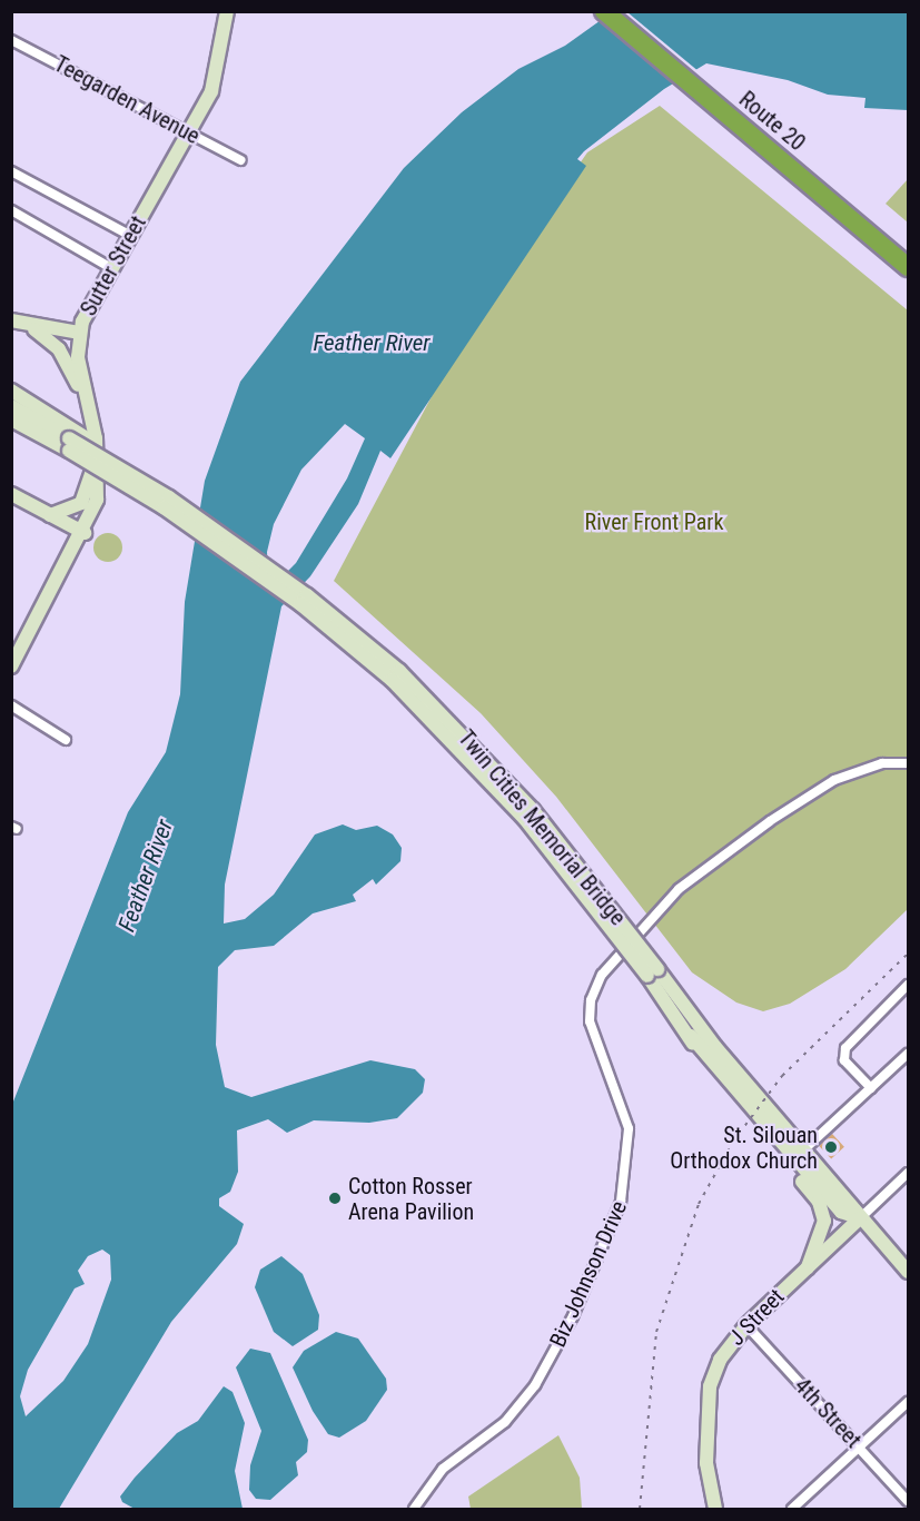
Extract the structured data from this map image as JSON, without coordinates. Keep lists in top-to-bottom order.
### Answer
{
  "streets": {
    "highway": ["Route 20"],
    "main road": ["Sutter Street", "Twin Cities Memorial Bridge", "J Street"],
    "street": ["Teegarden Avenue", "Biz Johnson Drive", "4th Street"]
  },
  "crossings": [
    ["Teegarden Avenue", "Sutter Street"],
    ["Twin Cities Memorial Bridge", "J Street"],
    ["J Street", "4th Street"]
  ],
  "water": ["Feather River"],
  "parks": ["River Front Park"],
  "places": ["St. Silouan Orthodox Church", "Cotton Rosser Arena Pavilion"]
}
